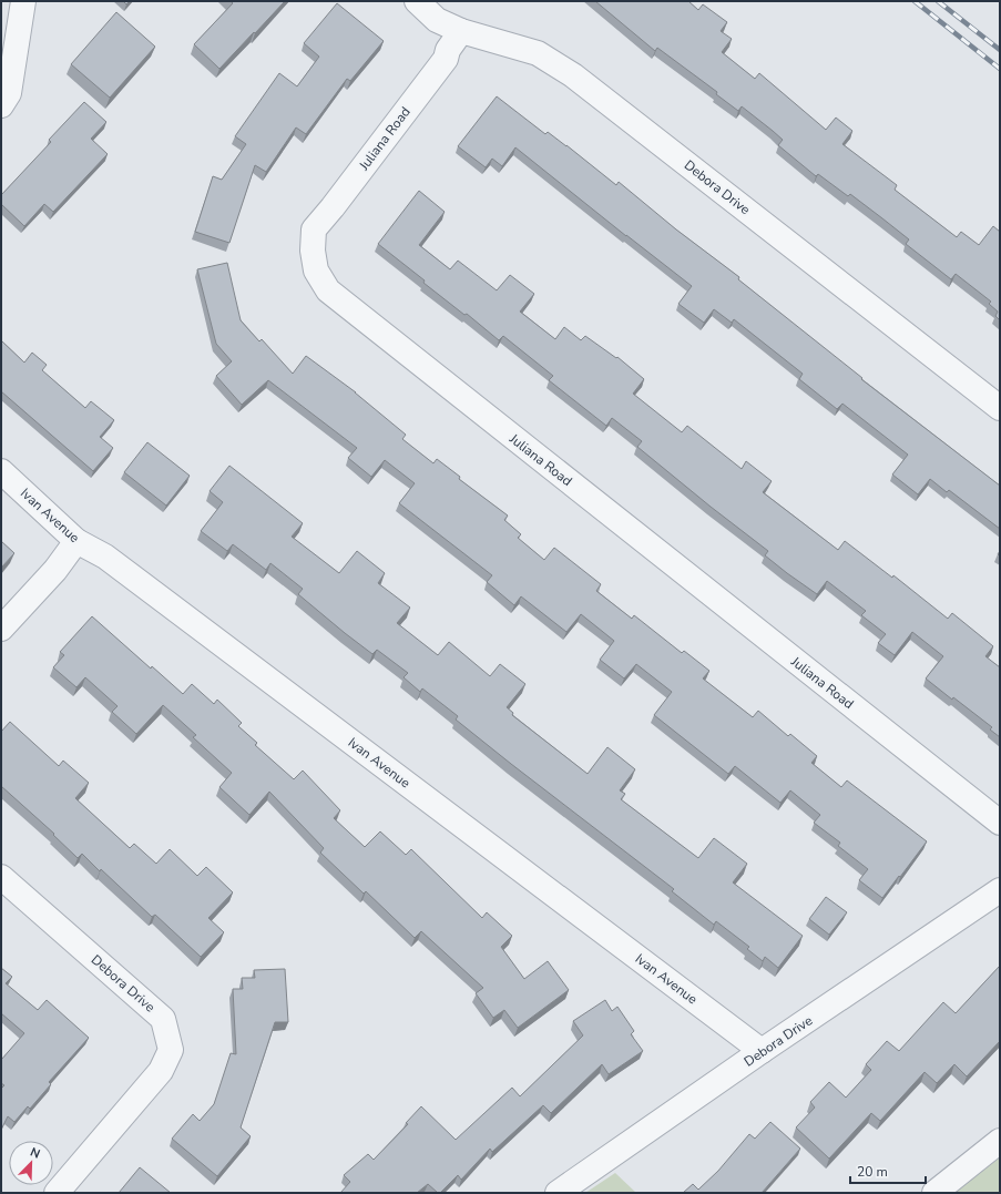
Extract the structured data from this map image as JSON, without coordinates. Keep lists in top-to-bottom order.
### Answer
{
  "streets": {
    "street": ["Juliana Road", "Debora Drive", "Ivan Avenue"]
  },
  "crossings": [
    ["Juliana Road", "Debora Drive"],
    ["Debora Drive", "Ivan Avenue"]
  ],
  "scale_bar": "20 m",
  "north": "top right"
}
